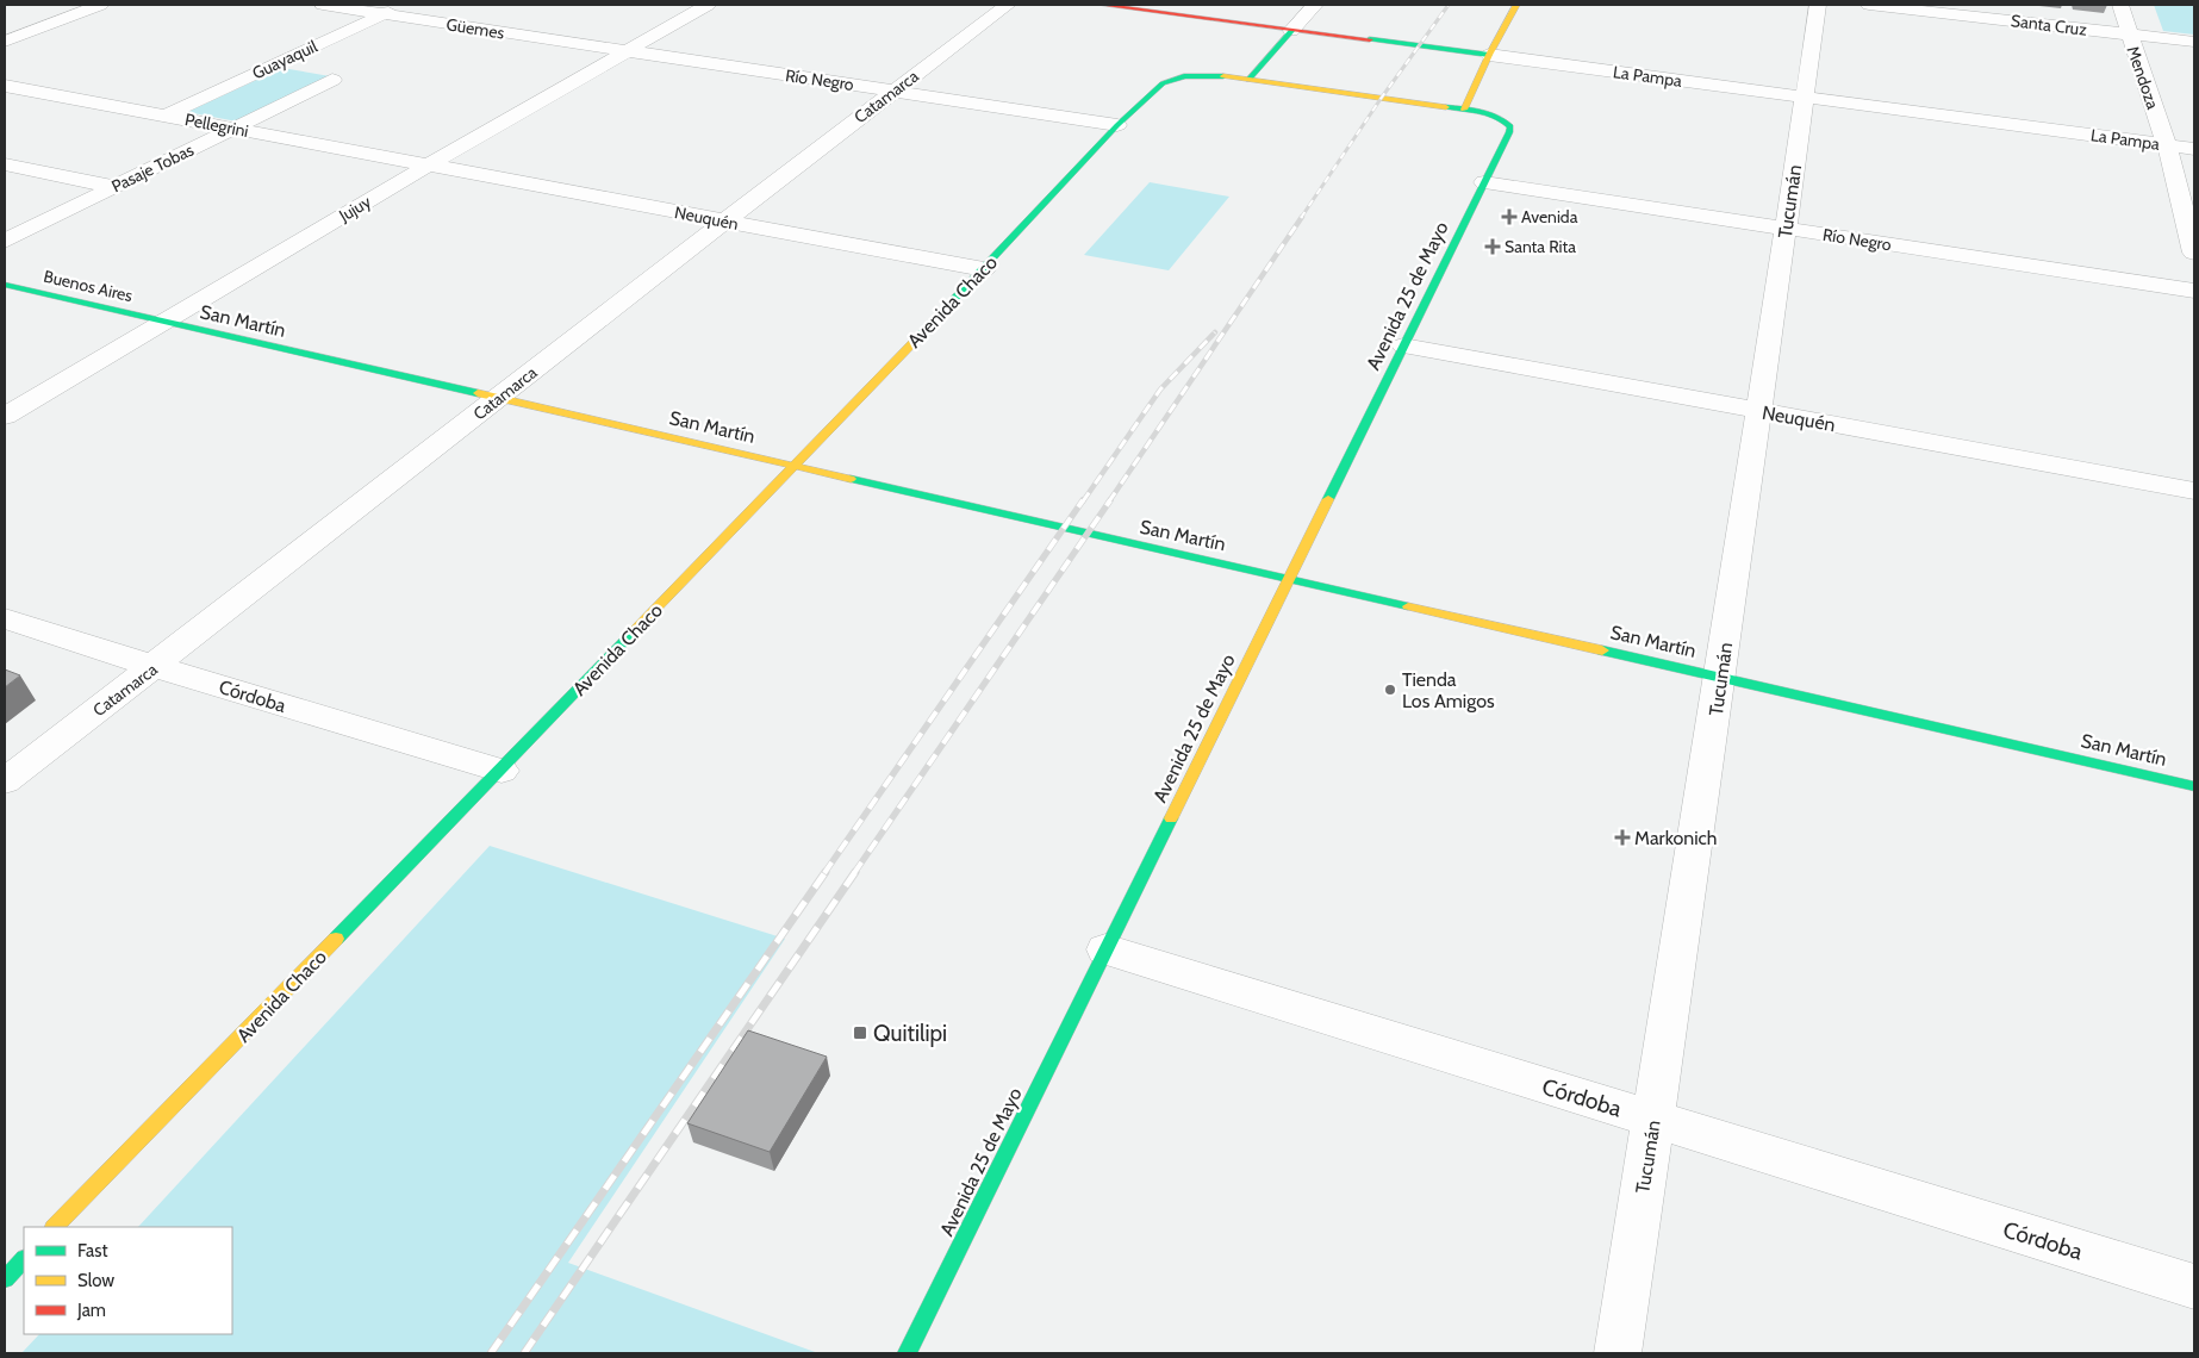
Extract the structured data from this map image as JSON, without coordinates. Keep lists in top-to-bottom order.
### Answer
{
  "streets": {
    "street": [
      "Santa Cruz",
      "Güemes",
      "Guayaquil",
      "La Pampa",
      "Mendoza",
      "Río Negro",
      "Catamarca",
      "Pellegrini",
      "Pasaje Tobas",
      "Tucumán",
      "Jujuy",
      "Neuquén",
      "Buenos Aires",
      "Avenida 25 de Mayo",
      "Avenida Chaco",
      "San Martín",
      "Córdoba"
    ]
  },
  "crossings": [
    ["Santa Cruz", "Mendoza"],
    ["Güemes", "Guayaquil"],
    ["Güemes", "Río Negro"],
    ["Güemes", "Jujuy"],
    ["Guayaquil", "Pellegrini"],
    ["La Pampa", "Mendoza"],
    ["La Pampa", "Tucumán"],
    ["Río Negro", "Catamarca"],
    ["Río Negro", "Tucumán"],
    ["Río Negro", "Jujuy"],
    ["Río Negro", "Avenida 25 de Mayo"],
    ["Río Negro", "Avenida Chaco"],
    ["Catamarca", "Neuquén"],
    ["Catamarca", "San Martín"],
    ["Catamarca", "Córdoba"],
    ["Pellegrini", "Pasaje Tobas"],
    ["Pellegrini", "Jujuy"],
    ["Pellegrini", "Neuquén"],
    ["Tucumán", "Neuquén"],
    ["Tucumán", "San Martín"],
    ["Tucumán", "Córdoba"],
    ["Jujuy", "Neuquén"],
    ["Jujuy", "Buenos Aires"],
    ["Jujuy", "San Martín"],
    ["Neuquén", "Avenida 25 de Mayo"],
    ["Neuquén", "Avenida Chaco"],
    ["Buenos Aires", "San Martín"],
    ["Avenida 25 de Mayo", "San Martín"],
    ["Avenida 25 de Mayo", "Córdoba"],
    ["Avenida Chaco", "San Martín"],
    ["Avenida Chaco", "Córdoba"]
  ],
  "places": {
    "health": ["Avenida", "Santa Rita", "Markonich"],
    "other": ["Tienda Los Amigos"],
    "transit": ["Quitilipi"]
  },
  "legend": ["Fast", "Slow", "Jam"]
}
